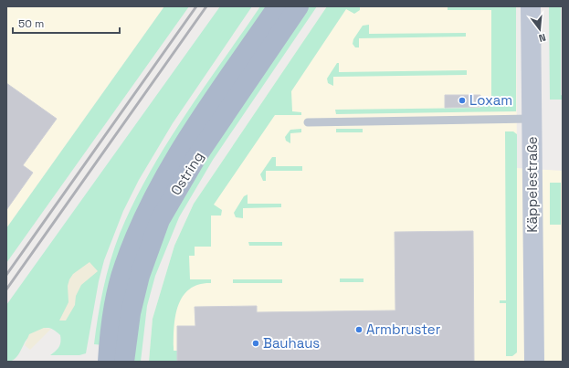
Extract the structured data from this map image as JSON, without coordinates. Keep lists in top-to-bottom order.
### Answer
{
  "streets": {
    "main road": ["Ostring"],
    "street": ["Käppelestraße"]
  },
  "places": ["Loxam", "Armbruster", "Bauhaus"],
  "scale_bar": "50 m",
  "north": "bottom"
}
